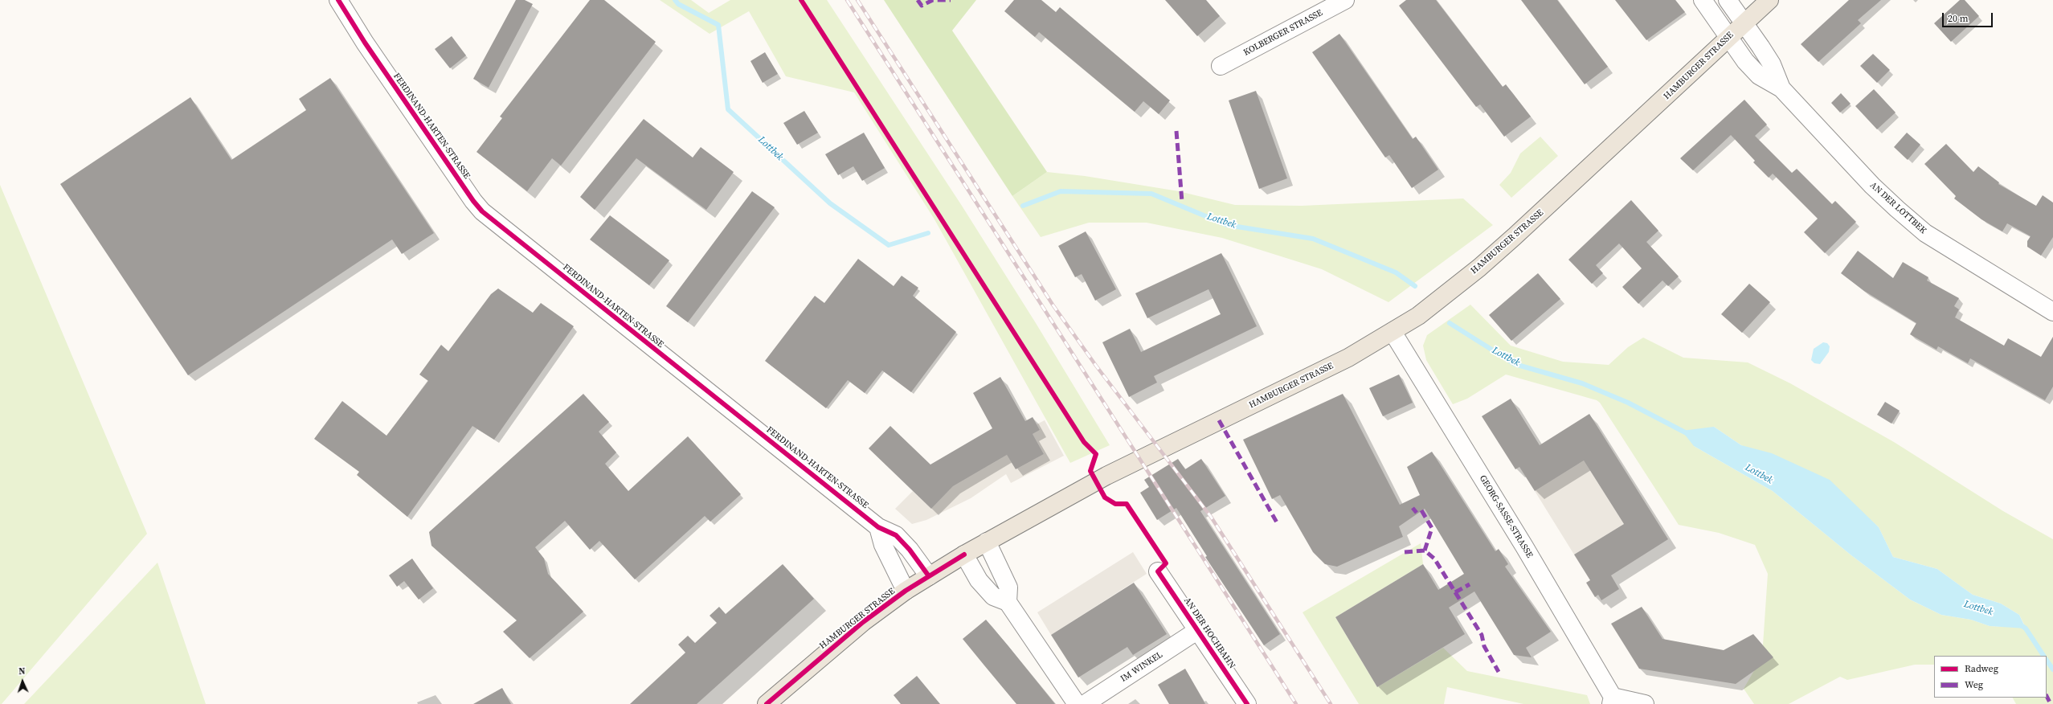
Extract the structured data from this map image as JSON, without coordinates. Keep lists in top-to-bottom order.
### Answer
{
  "streets": {
    "main road": ["HAMBURGER STRASSE"],
    "street": [
      "KOLBERGER STRASSE",
      "FERDINAND-HARTEN-STRASSE",
      "AN DER LOTTBEK",
      "GEORG-SASSE-STRASSE",
      "AN DER HOCHBAHN",
      "IM WINKEL"
    ]
  },
  "crossings": [
    ["HAMBURGER STRASSE", "FERDINAND-HARTEN-STRASSE"],
    ["HAMBURGER STRASSE", "AN DER LOTTBEK"],
    ["HAMBURGER STRASSE", "GEORG-SASSE-STRASSE"],
    ["AN DER HOCHBAHN", "IM WINKEL"]
  ],
  "water": ["Lottbek"],
  "legend": ["Radweg", "Weg"],
  "scale_bar": "20 m",
  "north": "top"
}
